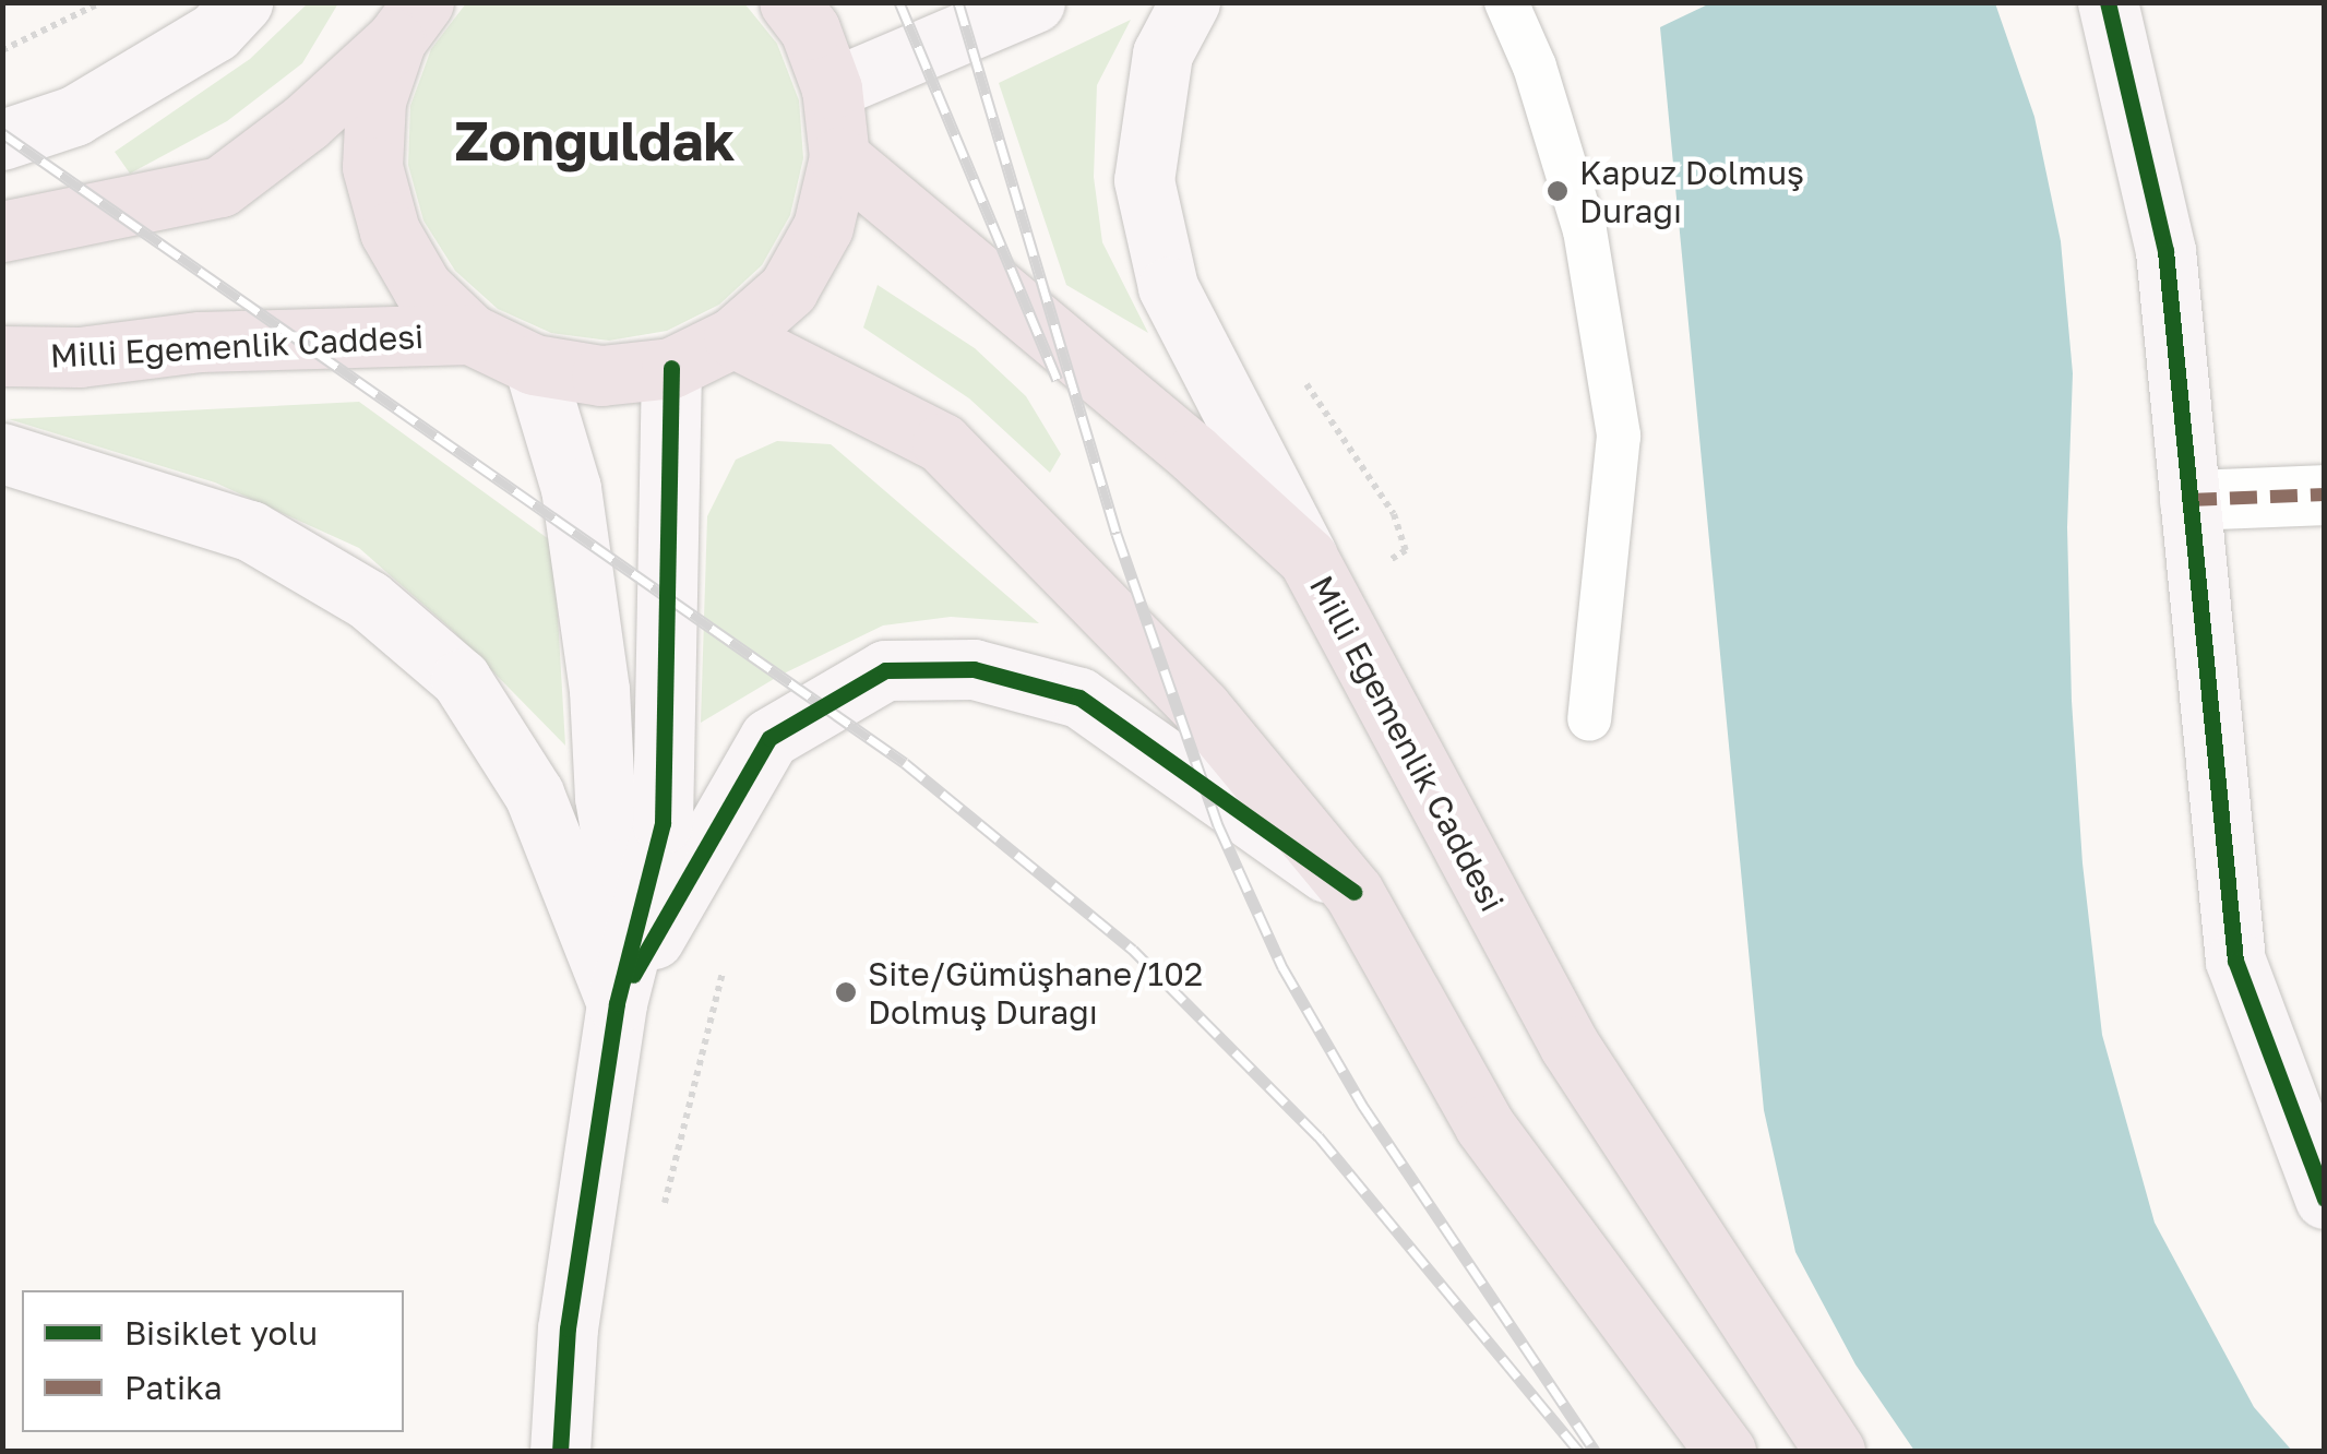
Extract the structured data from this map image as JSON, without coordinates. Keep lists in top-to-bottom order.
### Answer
{
  "streets": {
    "highway": ["Milli Egemenlik Caddesi"]
  },
  "districts": ["Zonguldak"],
  "places": ["Kapuz Dolmuş Durağı", "Site/Gümüşhane/102 Dolmuş Durağı"],
  "legend": ["Bisiklet yolu", "Patika"]
}
